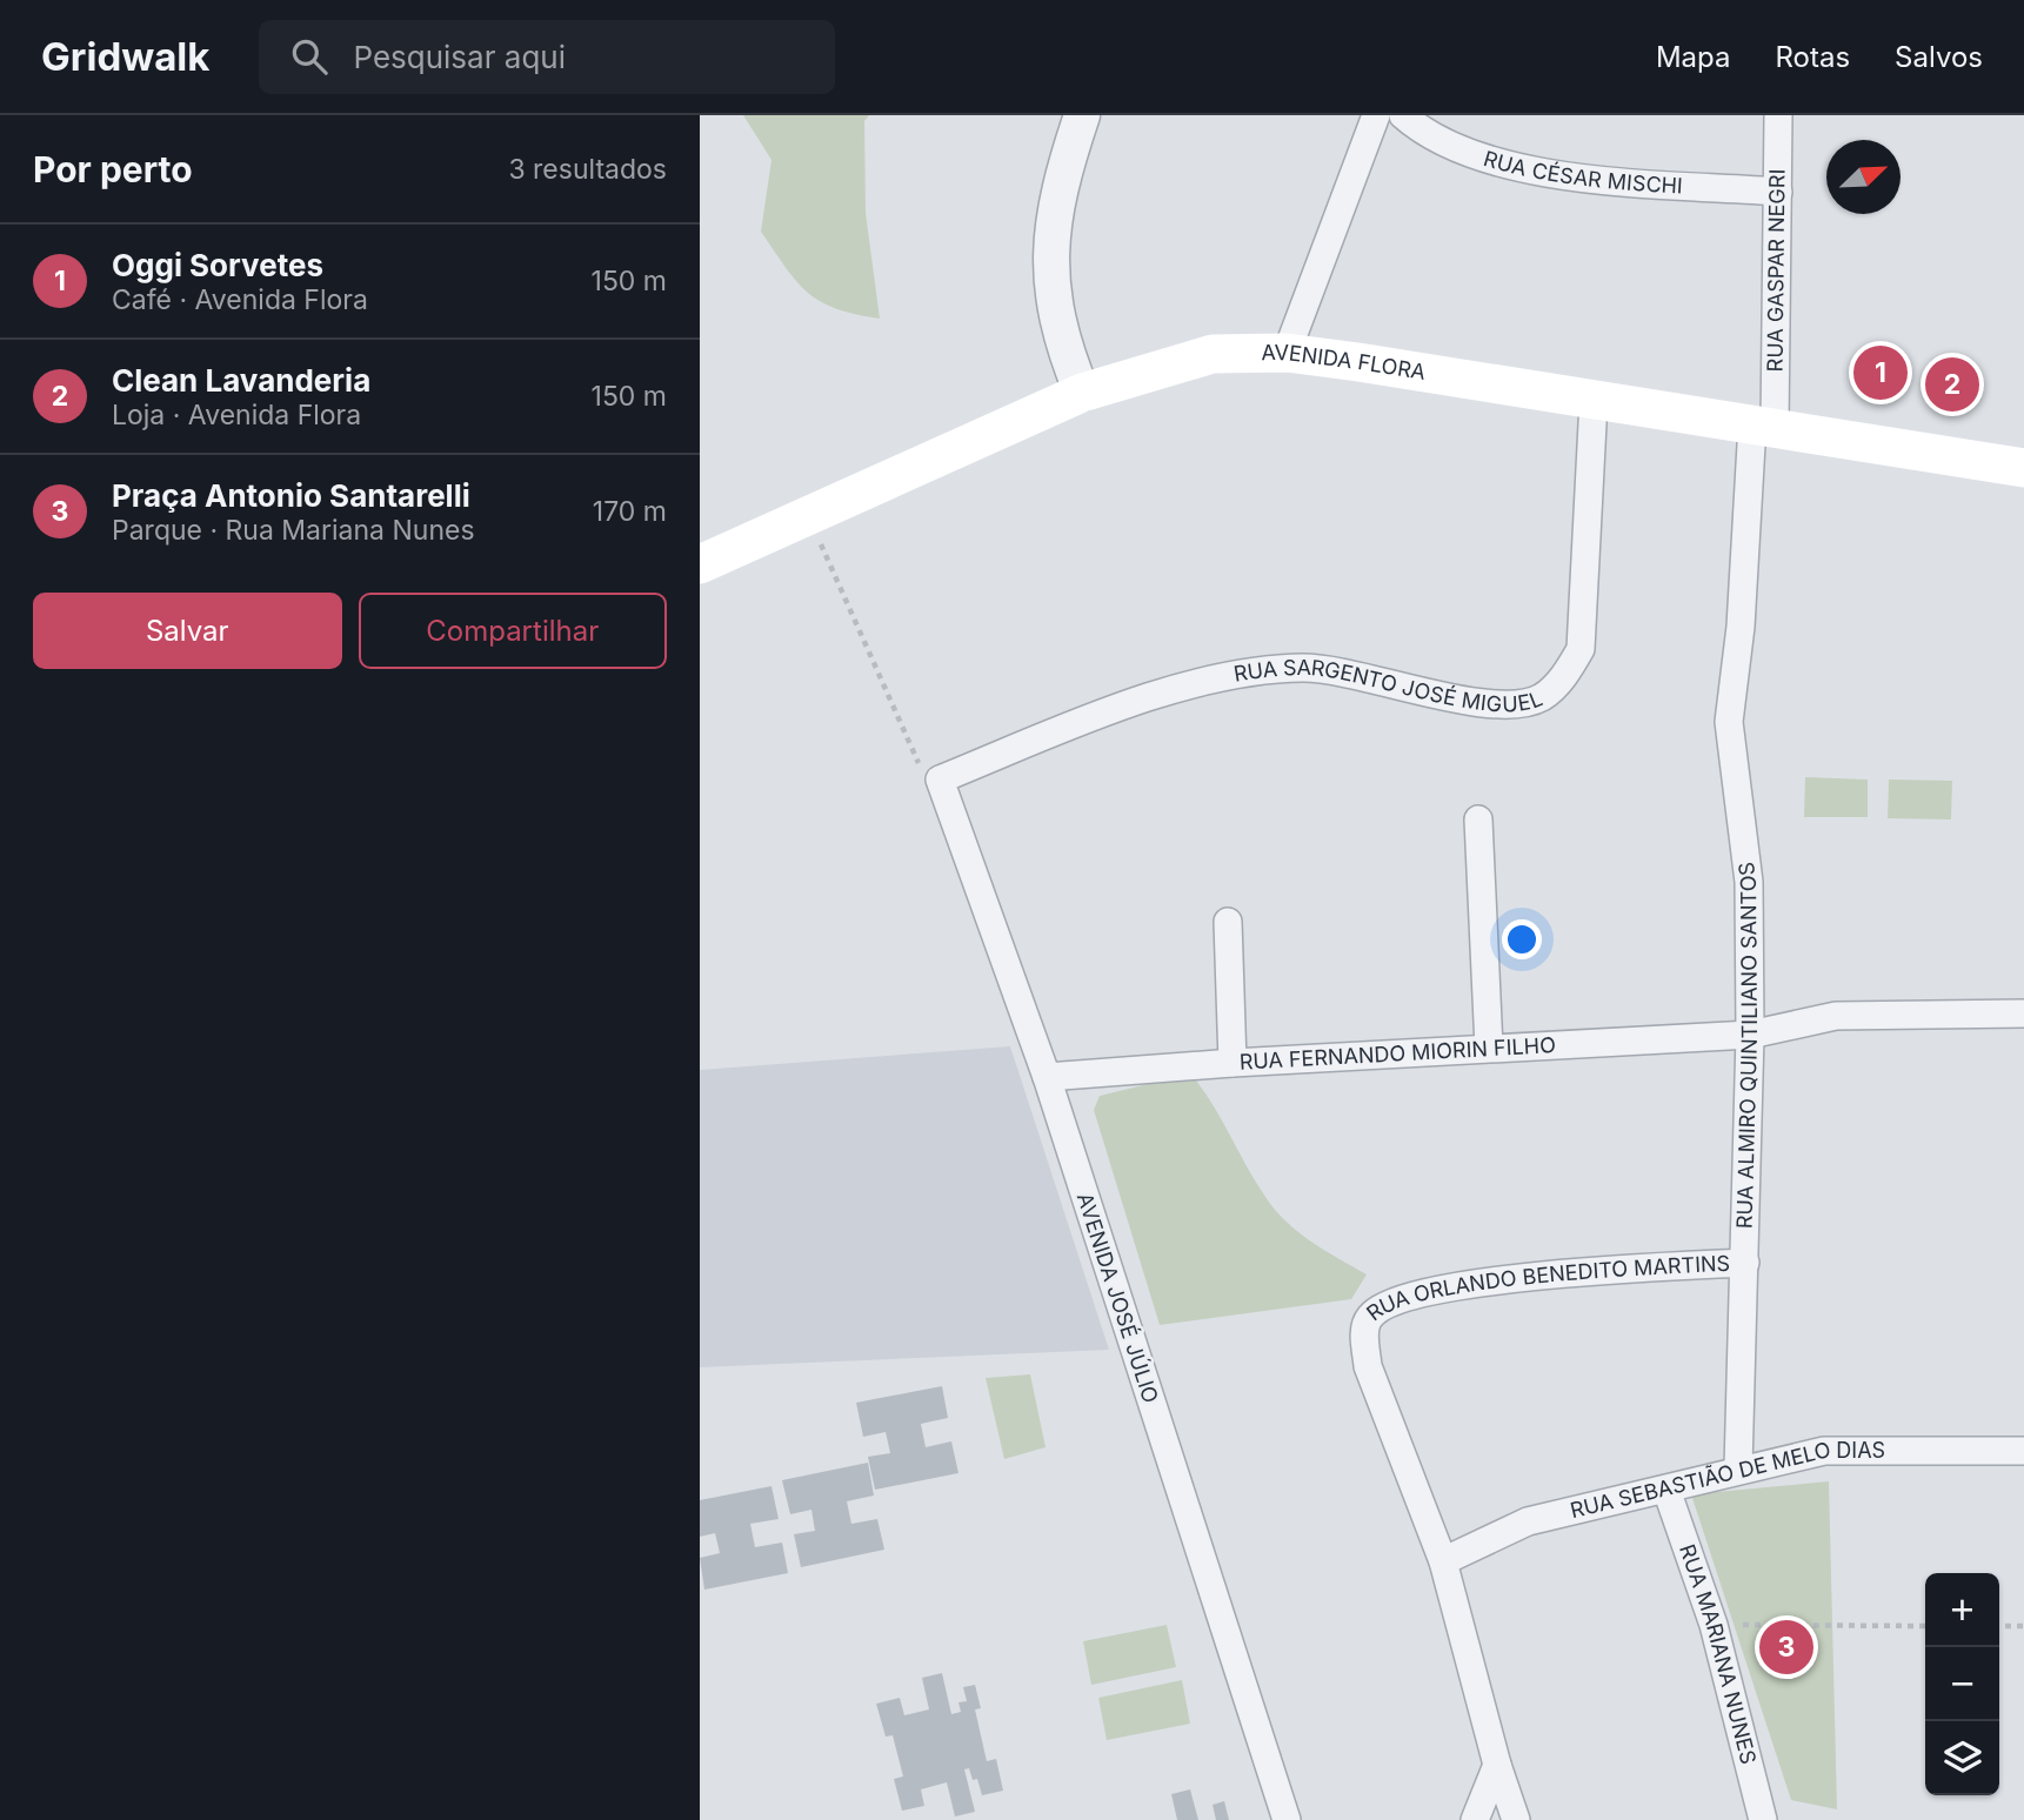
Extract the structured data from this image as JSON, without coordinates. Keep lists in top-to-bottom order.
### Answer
{
  "streets": {
    "main road": ["AVENIDA FLORA"],
    "street": [
      "RUA CÉSAR MISCHI",
      "RUA GASPAR NEGRI",
      "RUA SARGENTO JOSÉ MIGUEL",
      "RUA ALMIRO QUINTILIANO SANTOS",
      "RUA FERNANDO MIORIN FILHO",
      "RUA ORLANDO BENEDITO MARTINS",
      "AVENIDA JOSÉ JÚLIO",
      "RUA SEBASTIÃO DE MELO DIAS",
      "RUA MARIANA NUNES"
    ]
  },
  "crossings": [
    ["RUA CÉSAR MISCHI", "RUA GASPAR NEGRI"],
    ["RUA GASPAR NEGRI", "AVENIDA FLORA"],
    ["RUA GASPAR NEGRI", "RUA ALMIRO QUINTILIANO SANTOS"],
    ["AVENIDA FLORA", "RUA SARGENTO JOSÉ MIGUEL"],
    ["AVENIDA FLORA", "RUA ALMIRO QUINTILIANO SANTOS"],
    ["RUA SARGENTO JOSÉ MIGUEL", "AVENIDA JOSÉ JÚLIO"],
    ["RUA ALMIRO QUINTILIANO SANTOS", "RUA FERNANDO MIORIN FILHO"],
    ["RUA ALMIRO QUINTILIANO SANTOS", "RUA ORLANDO BENEDITO MARTINS"],
    ["RUA ALMIRO QUINTILIANO SANTOS", "RUA SEBASTIÃO DE MELO DIAS"],
    ["RUA FERNANDO MIORIN FILHO", "AVENIDA JOSÉ JÚLIO"],
    ["RUA ORLANDO BENEDITO MARTINS", "RUA SEBASTIÃO DE MELO DIAS"],
    ["RUA SEBASTIÃO DE MELO DIAS", "RUA MARIANA NUNES"]
  ],
  "north": "top right",
  "page": {
    "header": "Gridwalk",
    "search": "Pesquisar aqui",
    "nav": ["Mapa", "Rotas", "Salvos"],
    "heading": ["Por perto", "3 resultados"],
    "list": [
      {
        "mark": "1",
        "name": "Oggi Sorvetes",
        "note": "Café · Avenida Flora",
        "value": "150 m"
      },
      {
        "mark": "2",
        "name": "Clean Lavanderia",
        "note": "Loja · Avenida Flora",
        "value": "150 m"
      },
      {
        "mark": "3",
        "name": "Praça Antonio Santarelli",
        "note": "Parque · Rua Mariana Nunes",
        "value": "170 m"
      }
    ],
    "pins": ["1", "2", "3"],
    "buttons": ["Salvar", "Compartilhar"],
    "map_buttons": ["+", "−"]
  }
}
